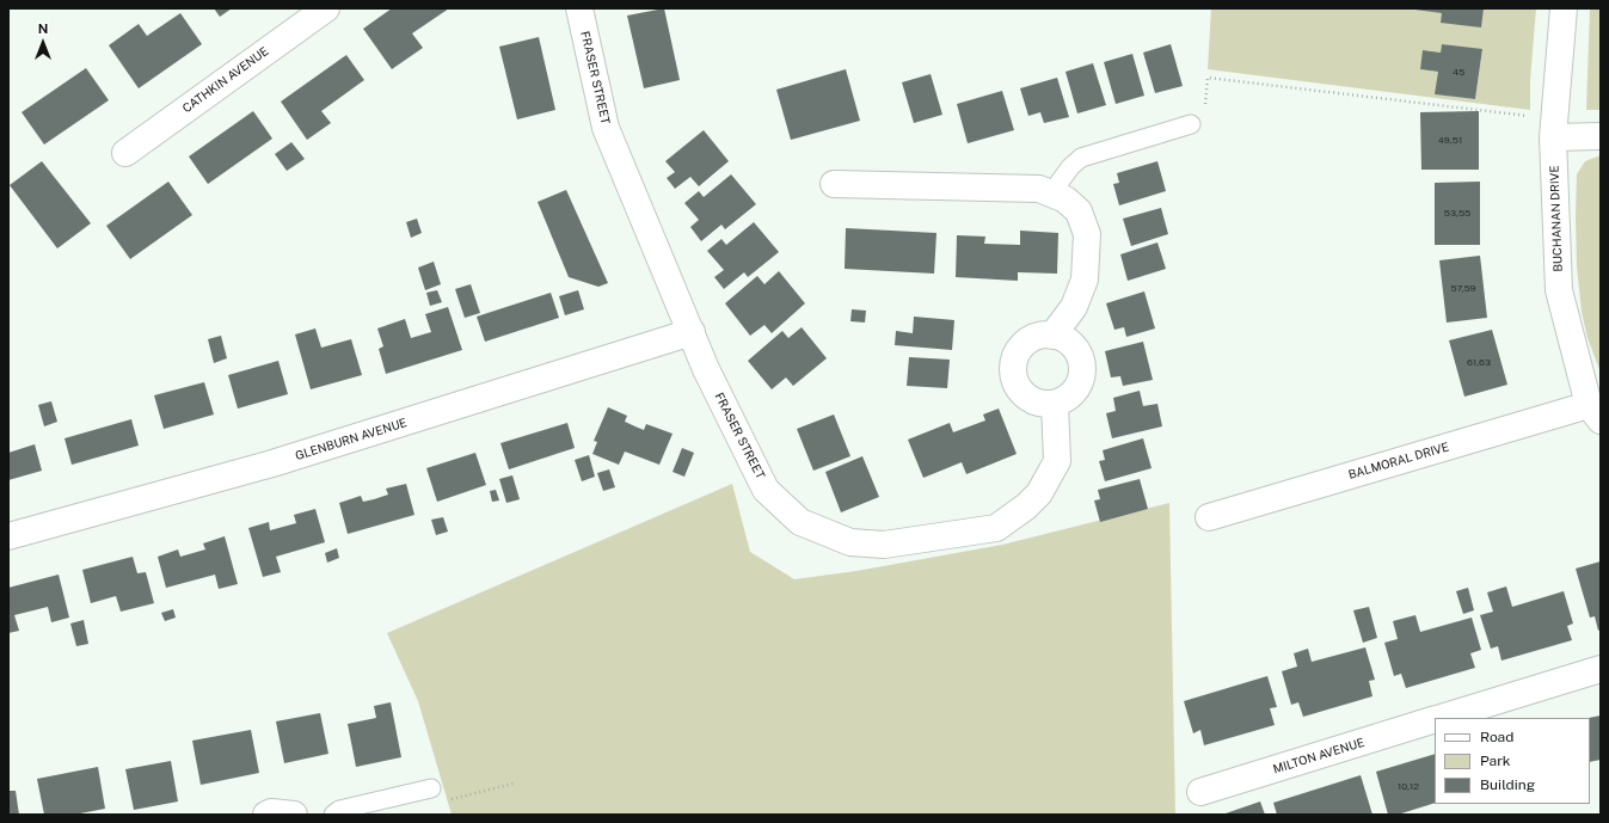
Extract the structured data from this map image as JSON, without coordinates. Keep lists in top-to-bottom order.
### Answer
{
  "streets": {
    "street": [
      "FRASER STREET",
      "CATHKIN AVENUE",
      "BUCHANAN DRIVE",
      "GLENBURN AVENUE",
      "BALMORAL DRIVE",
      "MILTON AVENUE"
    ]
  },
  "crossings": [
    ["FRASER STREET", "GLENBURN AVENUE"],
    ["BUCHANAN DRIVE", "BALMORAL DRIVE"]
  ],
  "house_numbers": [
    "45",
    "49,51",
    "53,55",
    "57,59",
    "61,63",
    "10,12"
  ],
  "legend": ["Road", "Park", "Building"],
  "north": "top"
}
